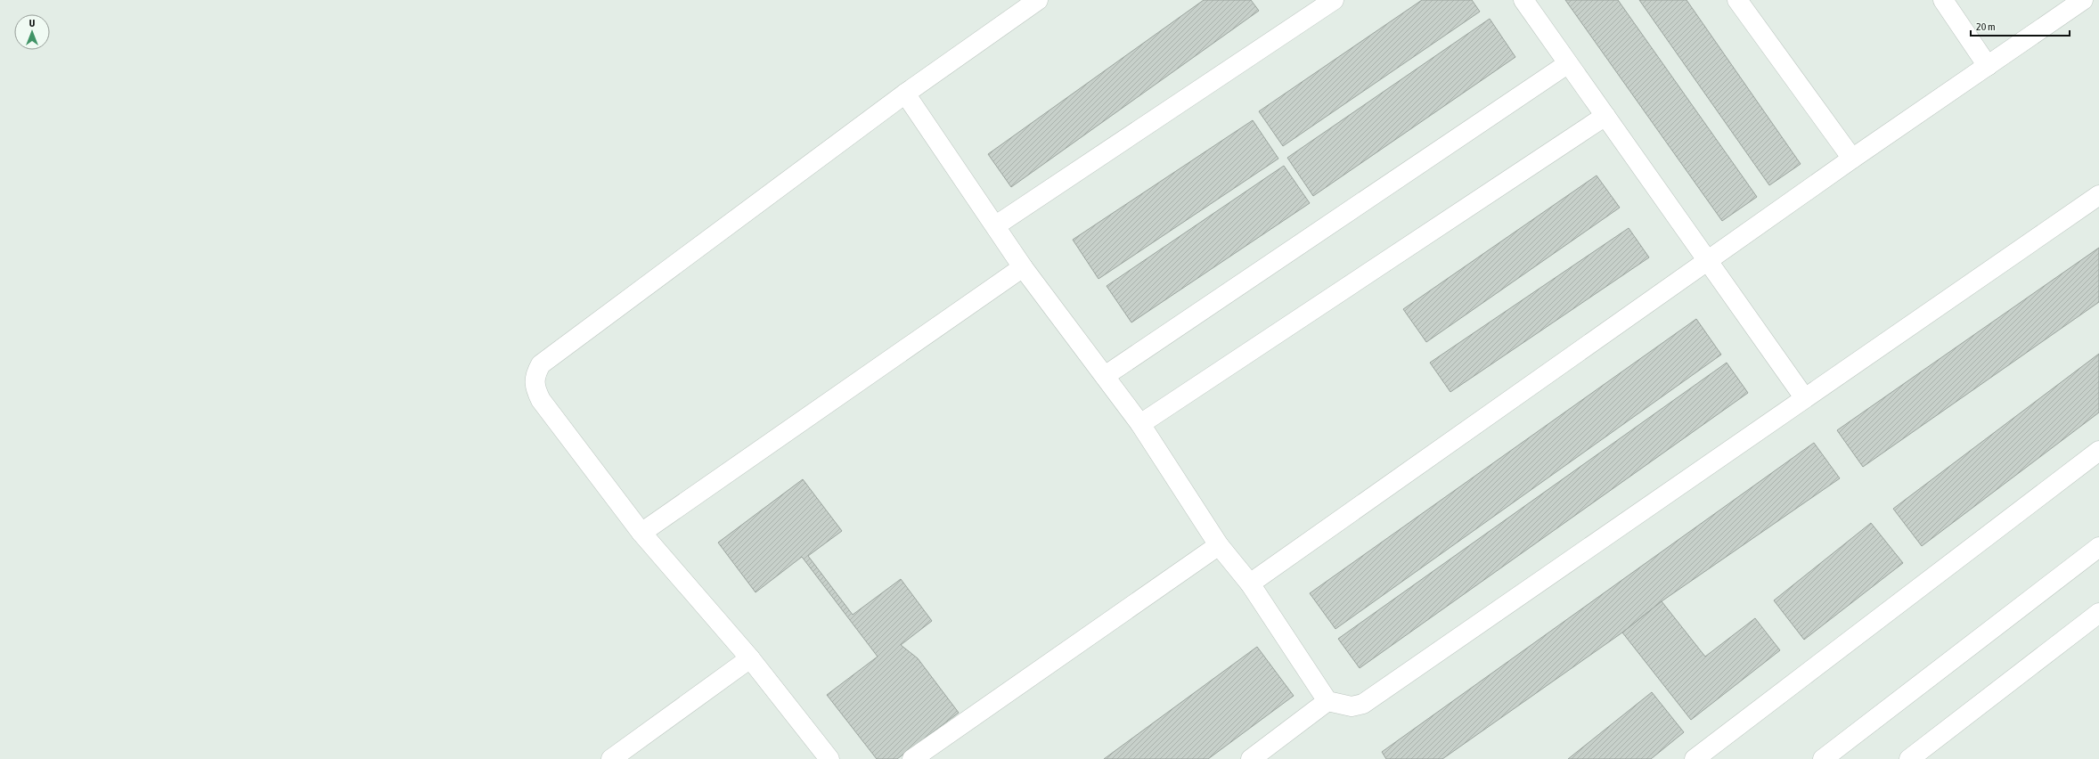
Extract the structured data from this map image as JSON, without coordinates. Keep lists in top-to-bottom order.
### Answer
{
  "scale_bar": "20 m",
  "north": "top"
}
